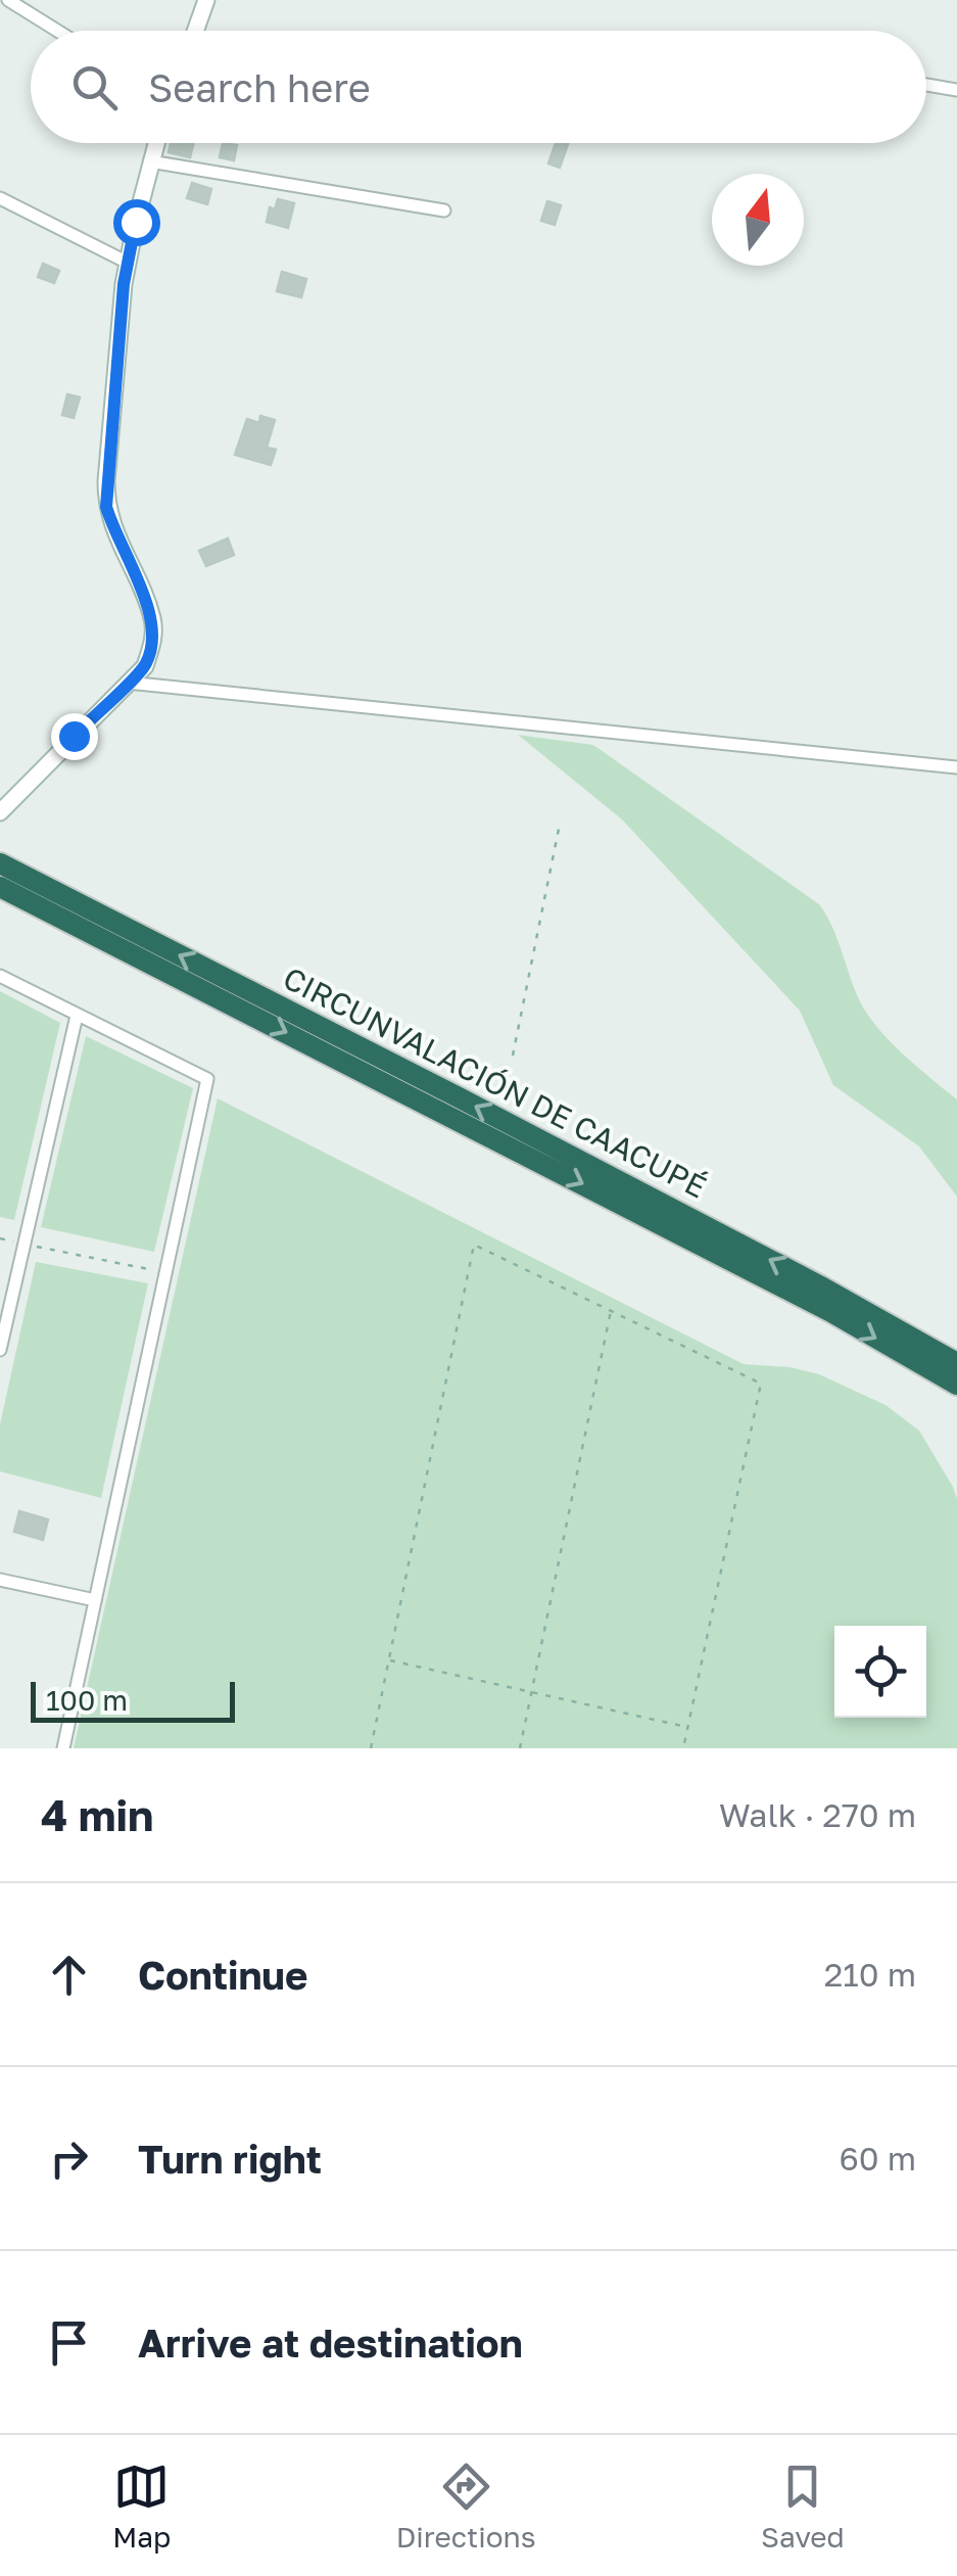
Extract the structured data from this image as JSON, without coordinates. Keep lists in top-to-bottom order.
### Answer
{
  "streets": {
    "highway": ["CIRCUNVALACIÓN DE CAACUPÉ"]
  },
  "scale_bar": "100 m",
  "north": "top",
  "page": {
    "search": "Search here",
    "scale": "100 m",
    "heading": ["4 min", "Walk · 270 m"],
    "list": [
      ["Continue", "210 m"],
      ["Turn right", "60 m"],
      "Arrive at destination"
    ],
    "nav": ["Map", "Directions", "Saved"]
  }
}
